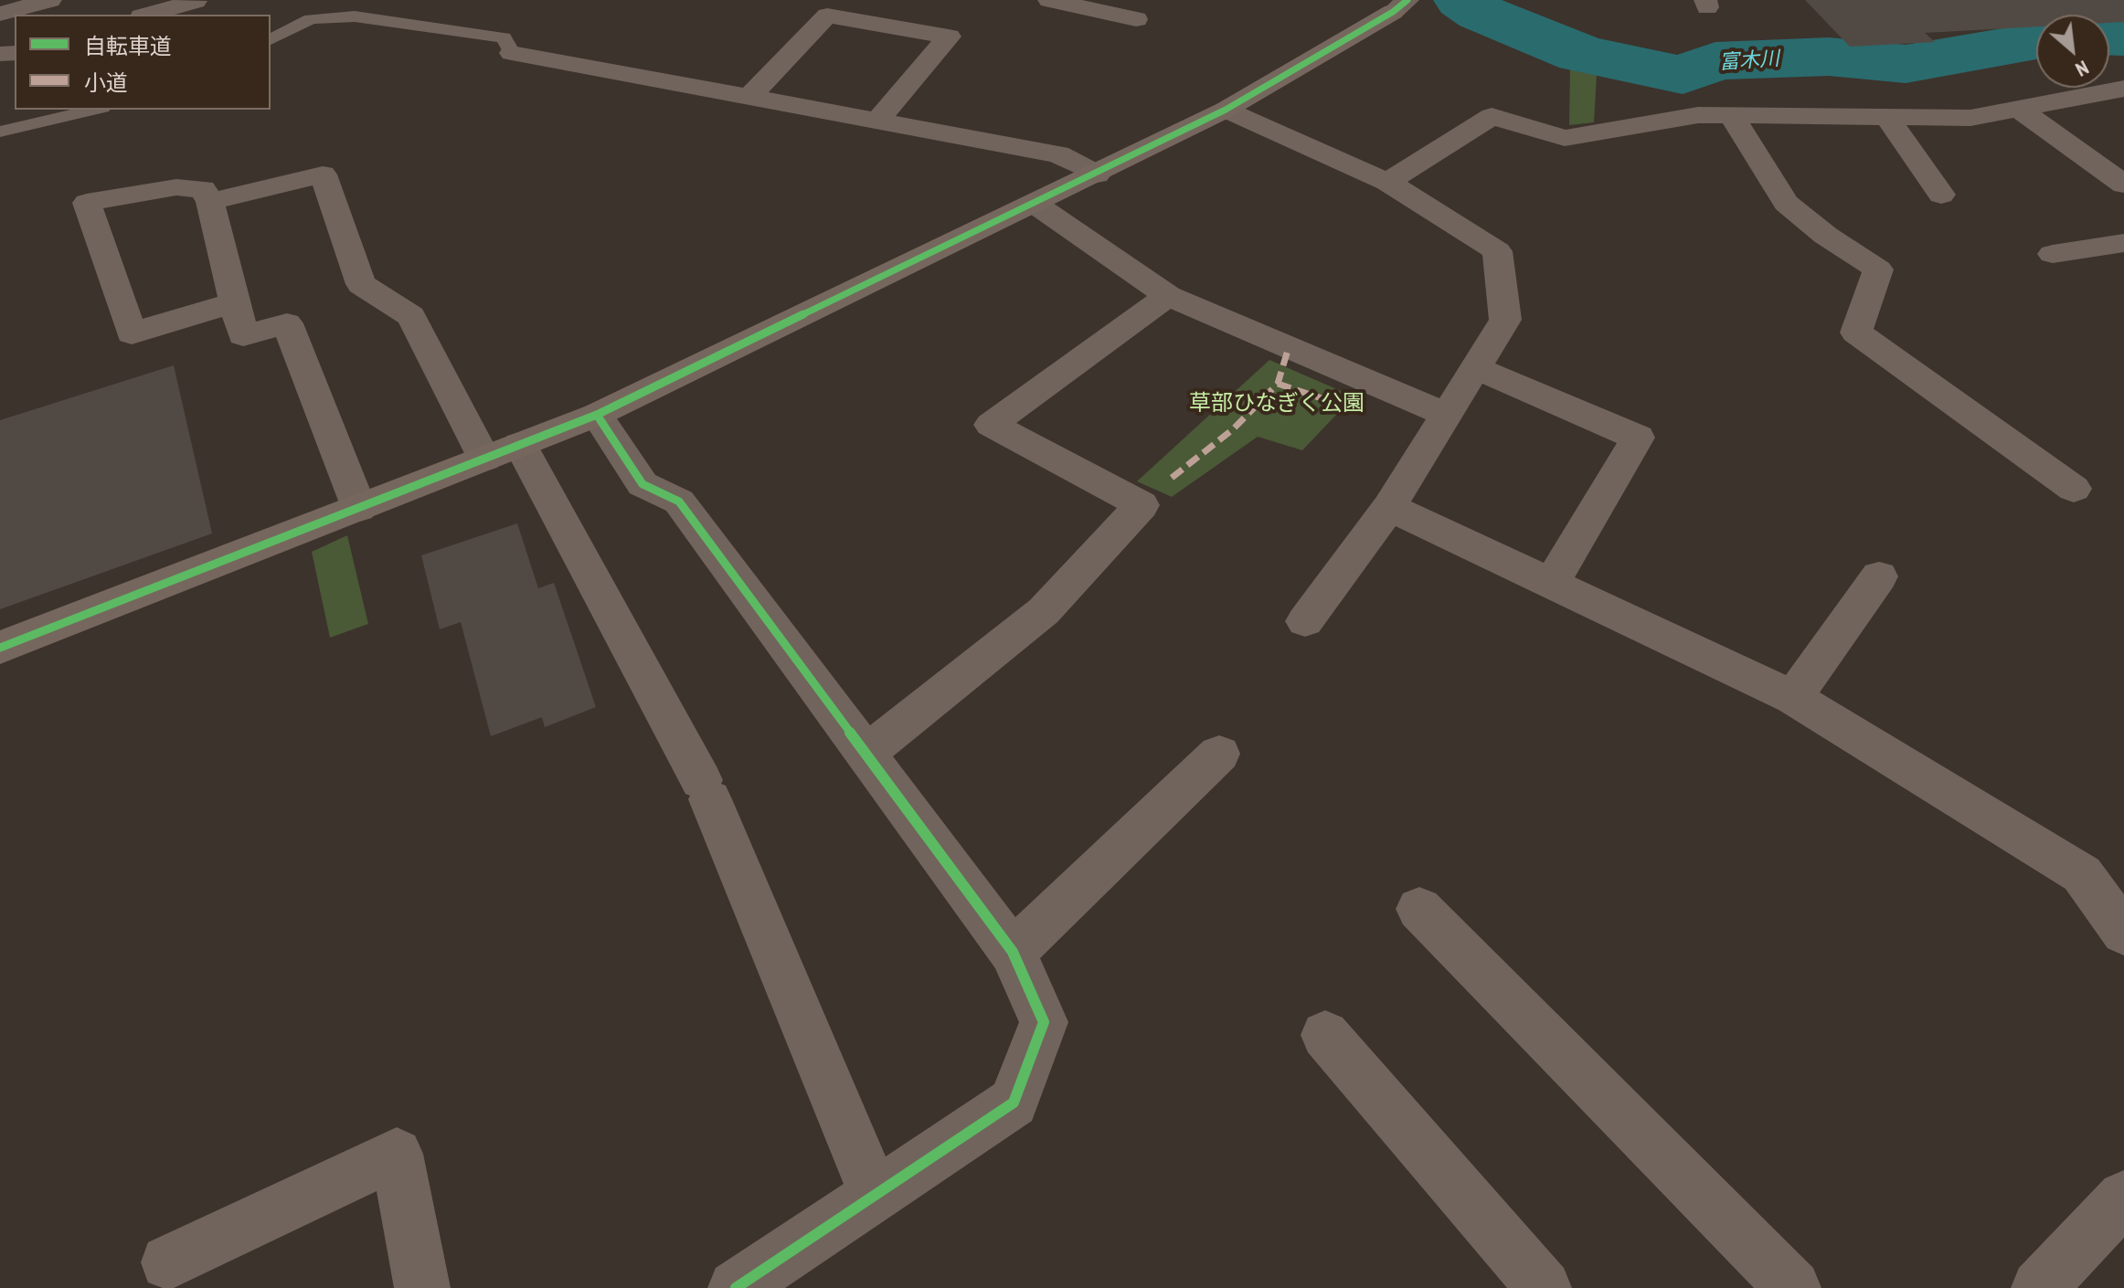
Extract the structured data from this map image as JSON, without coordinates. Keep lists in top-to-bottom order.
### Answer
{
  "water": ["富木川"],
  "parks": ["草部ひなぎく公園"],
  "legend": ["自転車道", "小道"],
  "north": "bottom right"
}
